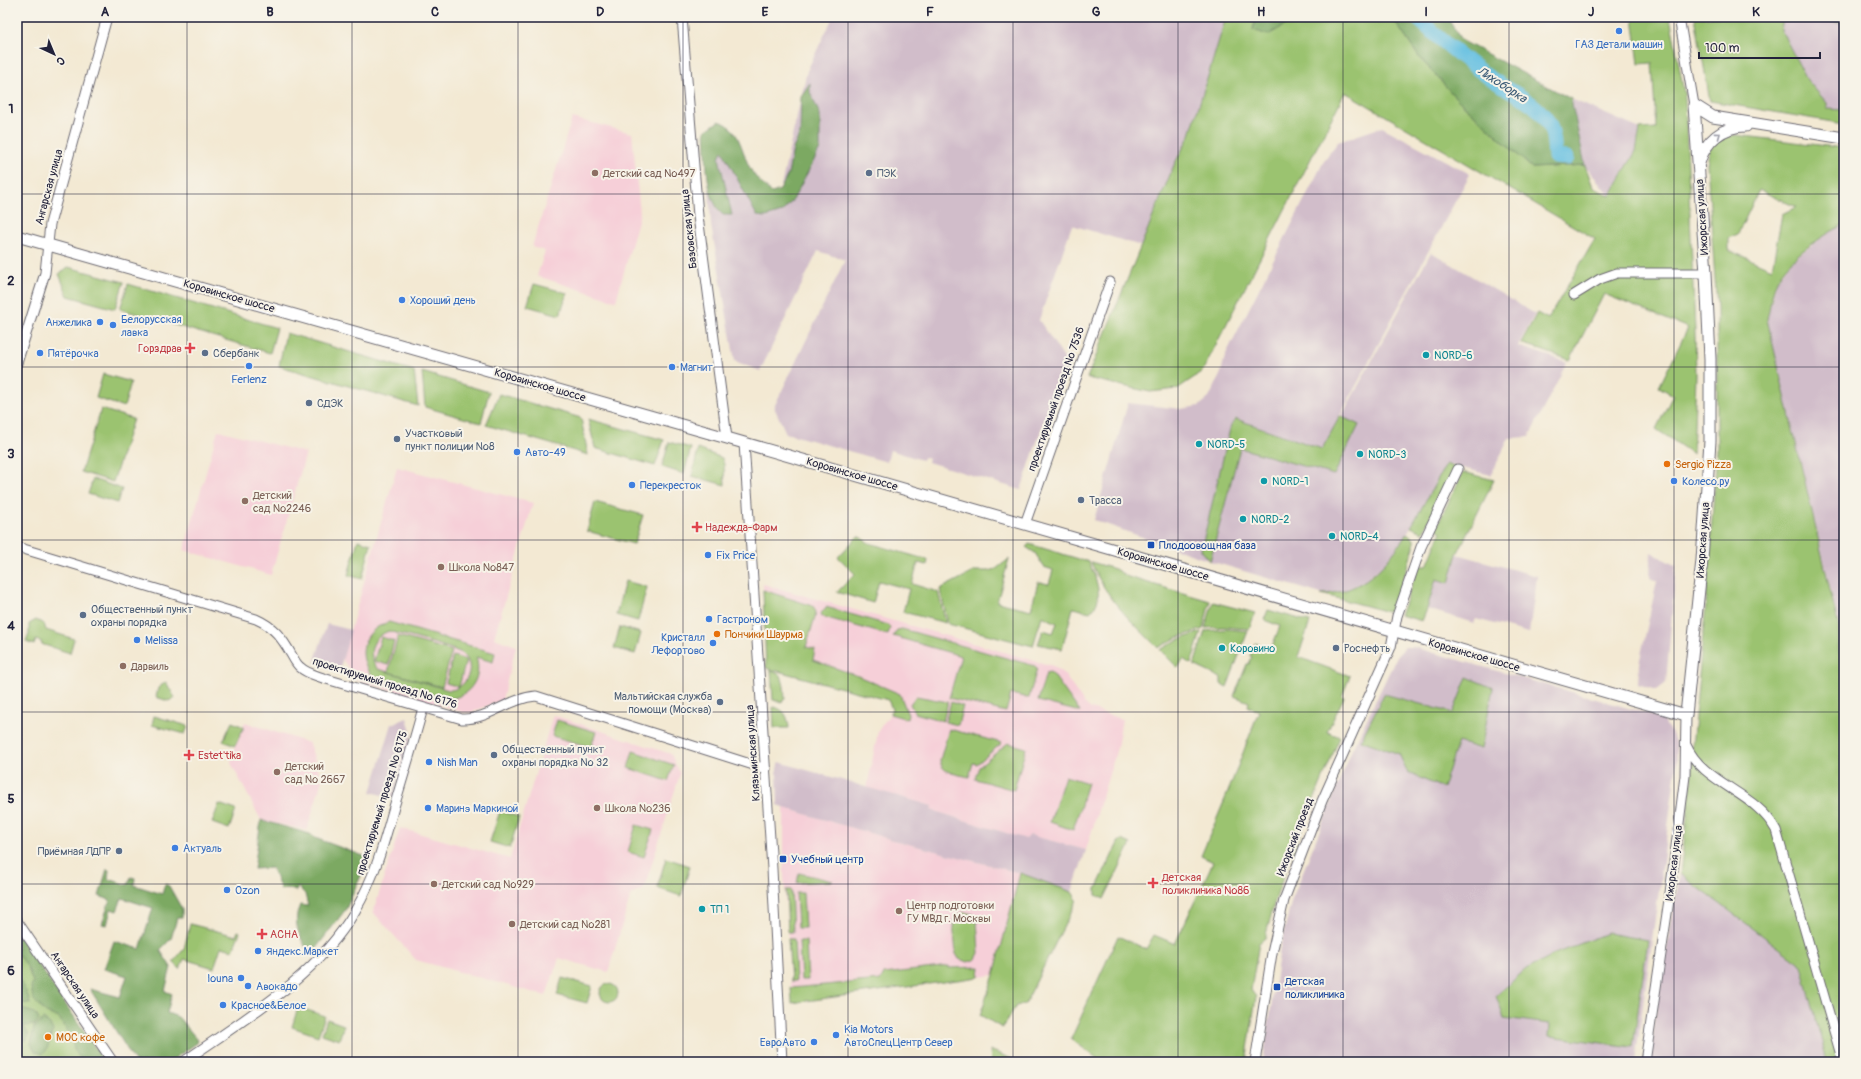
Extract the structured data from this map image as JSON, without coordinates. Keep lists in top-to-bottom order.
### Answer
{
  "streets": {
    "main road": ["Ижорская улица", "Коровинское шоссе"],
    "street": [
      "Ангарская улица",
      "Базовская улица",
      "проектируемый проезд № 7536",
      "проектируемый проезд № 6176",
      "Клязьминская улица",
      "проектируемый проезд № 6175",
      "Ижорский проезд"
    ]
  },
  "crossings": [
    ["Ангарская улица", "Коровинское шоссе"],
    ["Ижорская улица", "Коровинское шоссе"],
    ["Базовская улица", "Коровинское шоссе"],
    ["Коровинское шоссе", "проектируемый проезд № 7536"],
    ["Коровинское шоссе", "Клязьминская улица"],
    ["Коровинское шоссе", "Ижорский проезд"],
    ["проектируемый проезд № 6176", "Клязьминская улица"],
    ["проектируемый проезд № 6176", "проектируемый проезд № 6175"]
  ],
  "water": ["Лихоборка"],
  "places": {
    "other": [
      "ГАЗ Детали машин",
      "Детский сад №497",
      "ПЭК",
      "Хороший день",
      "Анжелика",
      "Белорусская лавка",
      "Пятёрочка",
      "Сбербанк",
      "NORD-6",
      "Ferlenz",
      "Магнит",
      "СДЭК",
      "Участковый пункт полиции №8",
      "NORD-5",
      "Авто-49",
      "NORD-3",
      "Sergio Pizza",
      "NORD-1",
      "Колесо.ру",
      "Перекресток",
      "Трасса",
      "Детский сад №2246",
      "NORD-2",
      "NORD-4",
      "Fix Price",
      "Школа №847",
      "Общественный пункт охраны порядка",
      "Гастроном",
      "Пончики Шаурма",
      "Melissa",
      "Кристалл Лефортово",
      "Коровино",
      "Роснефть",
      "Дарвиль",
      "Мальтийская служба помощи (Москва)",
      "Общественный пункт охраны порядка № 32",
      "Nish Man",
      "Детский сад № 2667",
      "Маринэ Маркиной",
      "Школа №236",
      "Актуаль",
      "Приёмная ЛДПР",
      "Детский сад №929",
      "Ozon",
      "ТП 1",
      "Центр подготовки ГУ МВД г. Москвы",
      "Детский сад №281",
      "Яндекс.Маркет",
      "louna",
      "Авокадо",
      "Красное&Белое",
      "Kia Motors АвтоСпецЦентр Север",
      "МОС кофе",
      "ЕвроАвто"
    ],
    "health": [
      "Горздрав",
      "Надежда-Фарм",
      "Estet'tika",
      "Детская поликлиника №86",
      "АСНА"
    ],
    "transit": ["Плодоовощная база", "Учебный центр", "Детская поликлиника"]
  },
  "scale_bar": "100 m",
  "north": "bottom right",
  "grid": {
    "columns": [
      "A",
      "B",
      "C",
      "D",
      "E",
      "F",
      "G",
      "H",
      "I",
      "J",
      "K"
    ],
    "rows": [
      "1",
      "2",
      "3",
      "4",
      "5",
      "6"
    ]
  }
}
